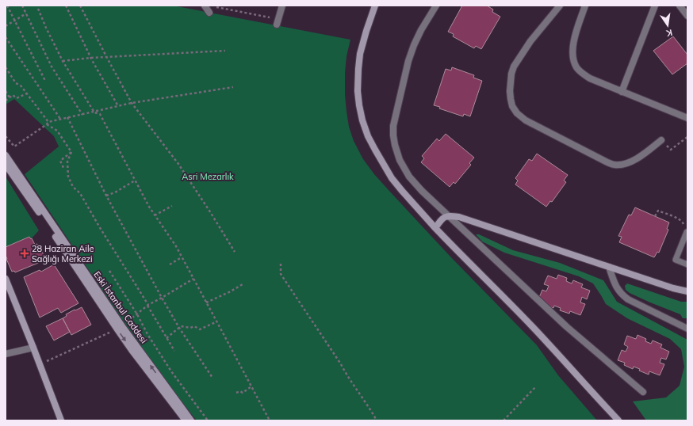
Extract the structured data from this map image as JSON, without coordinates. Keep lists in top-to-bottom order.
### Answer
{
  "streets": {
    "street": ["Eski İstanbul Caddesi"]
  },
  "parks": ["Asri Mezarlık"],
  "places": {
    "health": ["28 Haziran Aile Sağlığı Merkezi"]
  },
  "north": "bottom"
}
